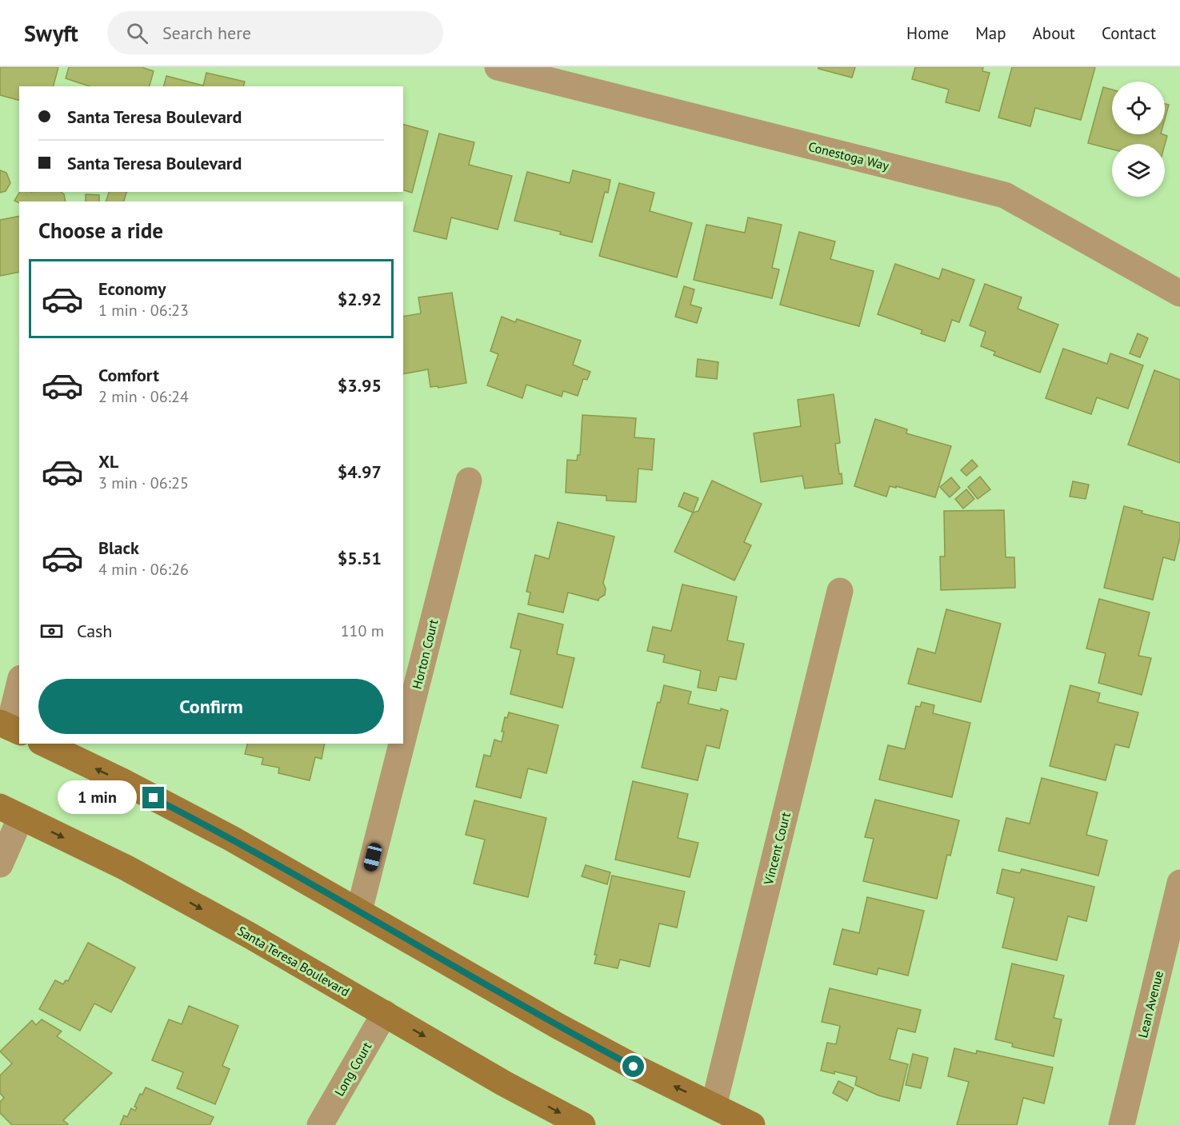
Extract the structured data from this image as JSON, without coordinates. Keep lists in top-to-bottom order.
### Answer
{
  "streets": {
    "main road": ["Santa Teresa Boulevard"],
    "street": [
      "Conestoga Way",
      "Horton Court",
      "Vincent Court",
      "Lean Avenue",
      "Long Court"
    ]
  },
  "crossings": [
    ["Santa Teresa Boulevard", "Long Court"]
  ],
  "page": {
    "header": "Swyft",
    "search": "Search here",
    "nav": [
      "Home",
      "Map",
      "About",
      "Contact"
    ],
    "banner": ["Santa Teresa Boulevard", "Santa Teresa Boulevard"],
    "heading": "Choose a ride",
    "list": [
      {
        "name": "Economy",
        "note": "1 min · 06:23",
        "value": "$2.92"
      },
      {
        "name": "Comfort",
        "note": "2 min · 06:24",
        "value": "$3.95"
      },
      {
        "name": "XL",
        "note": "3 min · 06:25",
        "value": "$4.97"
      },
      {
        "name": "Black",
        "note": "4 min · 06:26",
        "value": "$5.51"
      }
    ],
    "pay": ["Cash", "110 m"],
    "buttons": "Confirm",
    "bubble": "1 min"
  }
}
